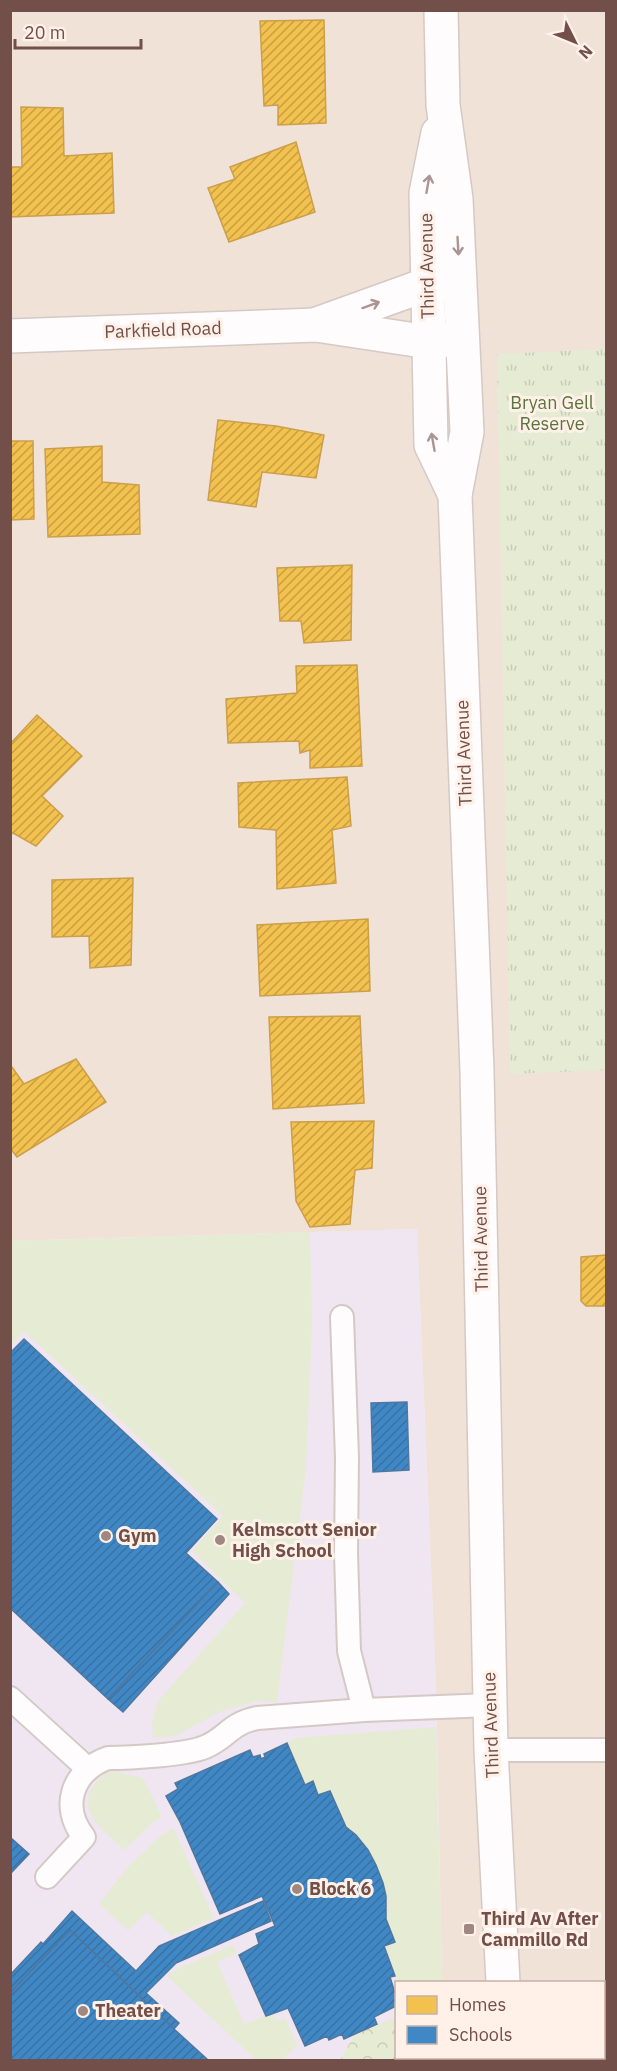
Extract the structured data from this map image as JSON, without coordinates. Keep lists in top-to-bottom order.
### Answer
{
  "streets": {
    "main road": ["Third Avenue", "Parkfield Road"]
  },
  "crossings": [
    ["Third Avenue", "Parkfield Road"]
  ],
  "parks": ["Bryan Gell Reserve"],
  "places": {
    "other": [
      "Gym",
      "Kelmscott Senior High School",
      "Block 6",
      "Theater"
    ],
    "transit": ["Third Av After Cammillo Rd"]
  },
  "legend": ["Homes", "Schools"],
  "scale_bar": "20 m",
  "north": "bottom right"
}
